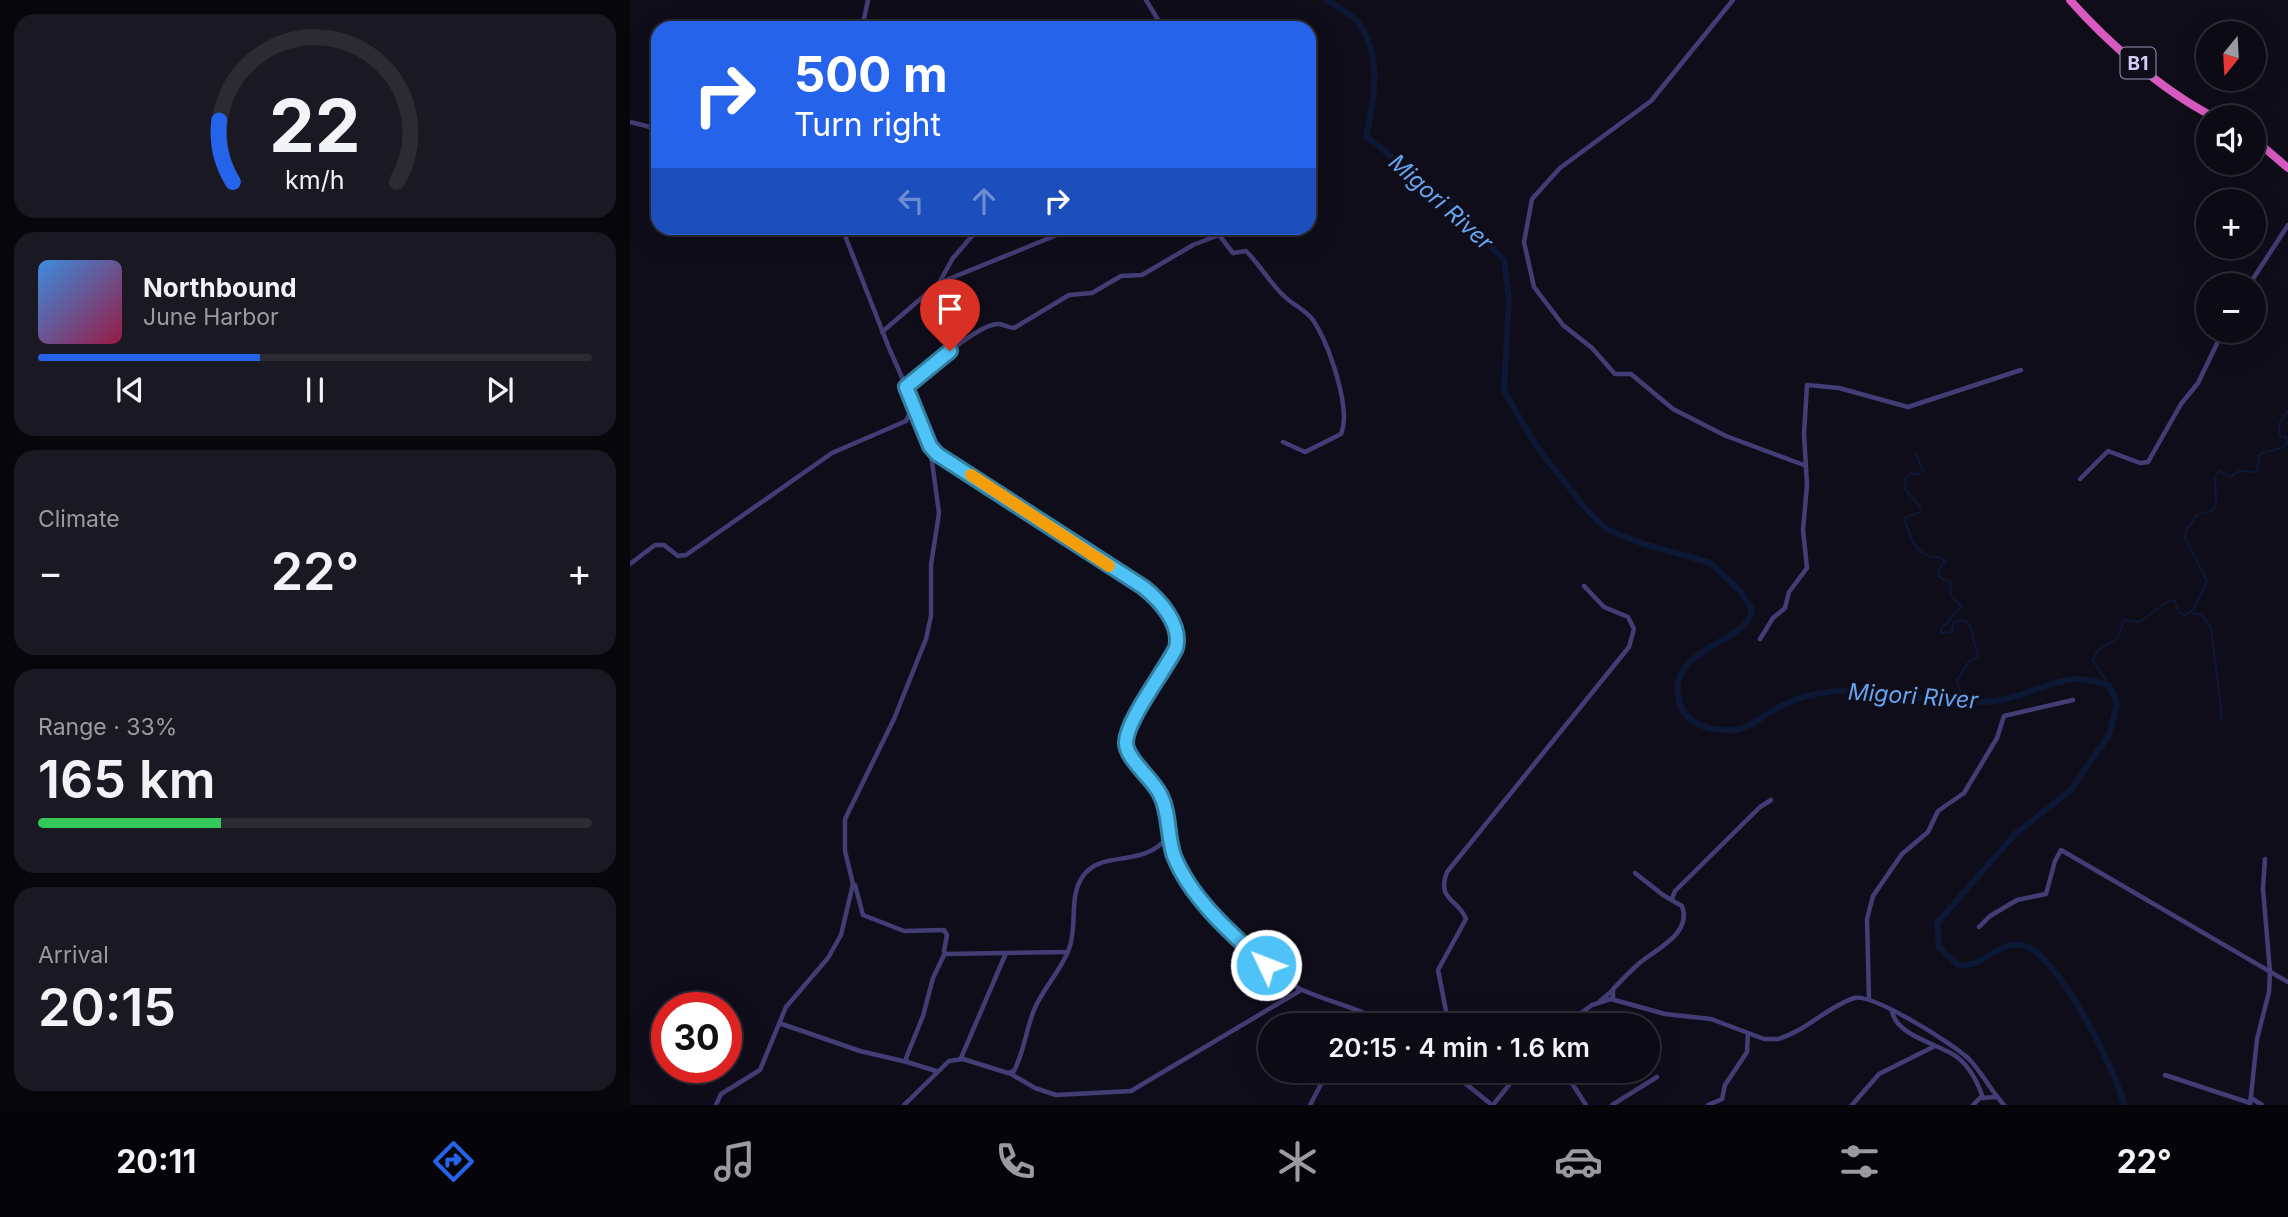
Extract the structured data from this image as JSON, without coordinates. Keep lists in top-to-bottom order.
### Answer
{
  "streets": {
    "highway": ["B1"]
  },
  "water": ["Migori River"],
  "north": "bottom",
  "page": {
    "map_buttons": ["+", "−"],
    "turn": ["500 m", "Turn right"],
    "song": ["Northbound", "June Harbor"],
    "tile": [
      "Climate",
      ["Range · 33%", "165 km"],
      ["Arrival", "20:15"]
    ],
    "heat": ["−", "22°", "+"],
    "limit": "30",
    "trip": "20:15 · 4 min · 1.6 km",
    "tabs": ["20:11", "22°"],
    "gauge": ["22", "km/h"]
  }
}
